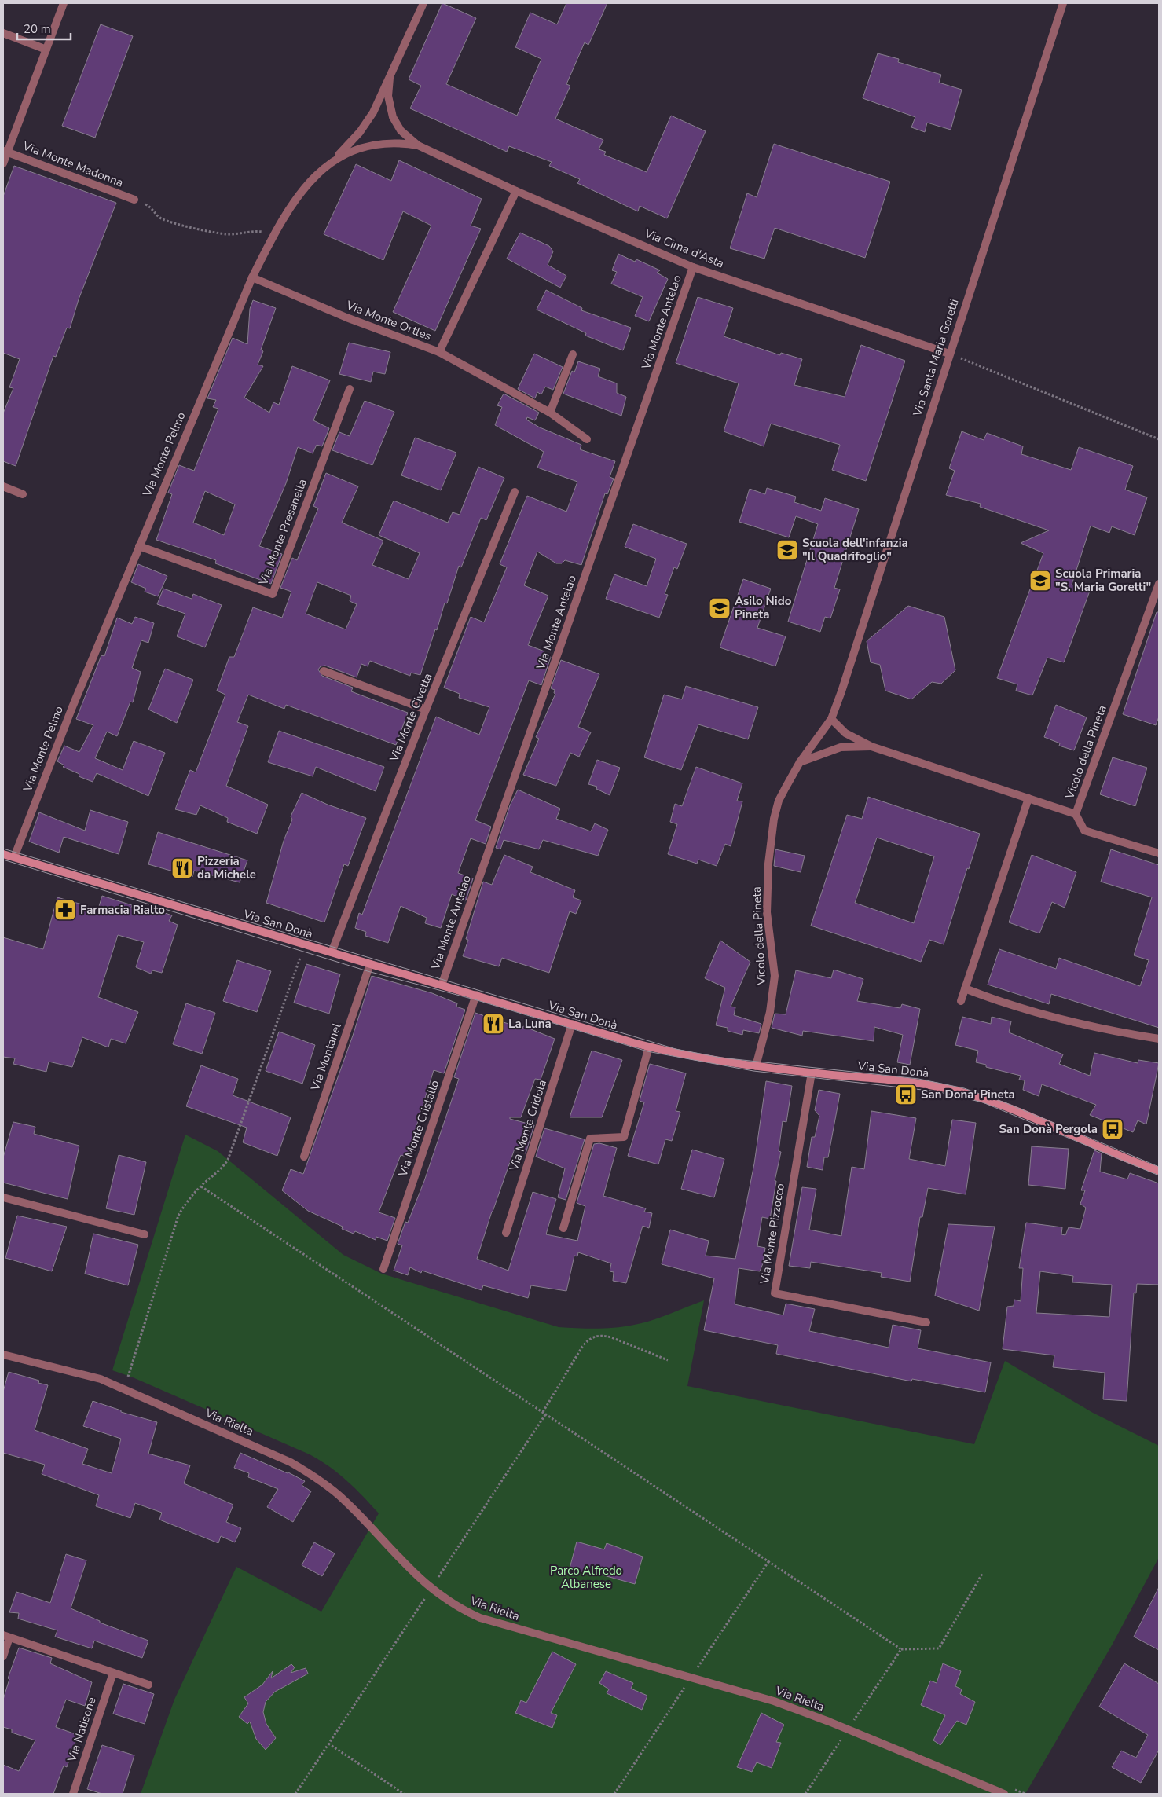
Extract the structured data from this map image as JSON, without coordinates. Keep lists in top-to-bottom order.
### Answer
{
  "streets": {
    "street": [
      "Via Monte Madonna",
      "Via Cima d'Asta",
      "Via Monte Ortles",
      "Via Monte Antelao",
      "Via Santa Maria Goretti",
      "Via Monte Pelmo",
      "Via Monte Presanella",
      "Via Monte Civetta",
      "Vicolo della Pineta",
      "Via San Donà",
      "Via Montanel",
      "Via Monte Cridola",
      "Via Monte Cristallo",
      "Via Monte Pizzocco",
      "Via Rielta",
      "Via Natisone"
    ]
  },
  "crossings": [
    ["Via Cima d'Asta", "Via Monte Ortles"],
    ["Via Cima d'Asta", "Via Monte Antelao"],
    ["Via Cima d'Asta", "Via Santa Maria Goretti"],
    ["Via Cima d'Asta", "Via Monte Pelmo"],
    ["Via Monte Ortles", "Via Monte Pelmo"],
    ["Via Monte Antelao", "Via San Donà"],
    ["Via Santa Maria Goretti", "Vicolo della Pineta"],
    ["Via Monte Pelmo", "Via Monte Presanella"],
    ["Via Monte Pelmo", "Via San Donà"],
    ["Via Monte Civetta", "Via San Donà"],
    ["Vicolo della Pineta", "Via San Donà"],
    ["Via San Donà", "Via Montanel"],
    ["Via San Donà", "Via Monte Cridola"],
    ["Via San Donà", "Via Monte Cristallo"],
    ["Via San Donà", "Via Monte Pizzocco"]
  ],
  "parks": ["Parco Alfredo Albanese"],
  "places": {
    "school or university": ["Scuola dell'infanzia \"Il Quadrifoglio\"", "Scuola Primaria \"S. Maria Goretti\"", "Asilo Nido Pineta"],
    "restaurant": ["Pizzeria da Michele", "La Luna"],
    "pharmacy": ["Farmacia Rialto"],
    "bus stop": ["San Dona' Pineta", "San Donà Pergola"]
  },
  "scale_bar": "20 m"
}
